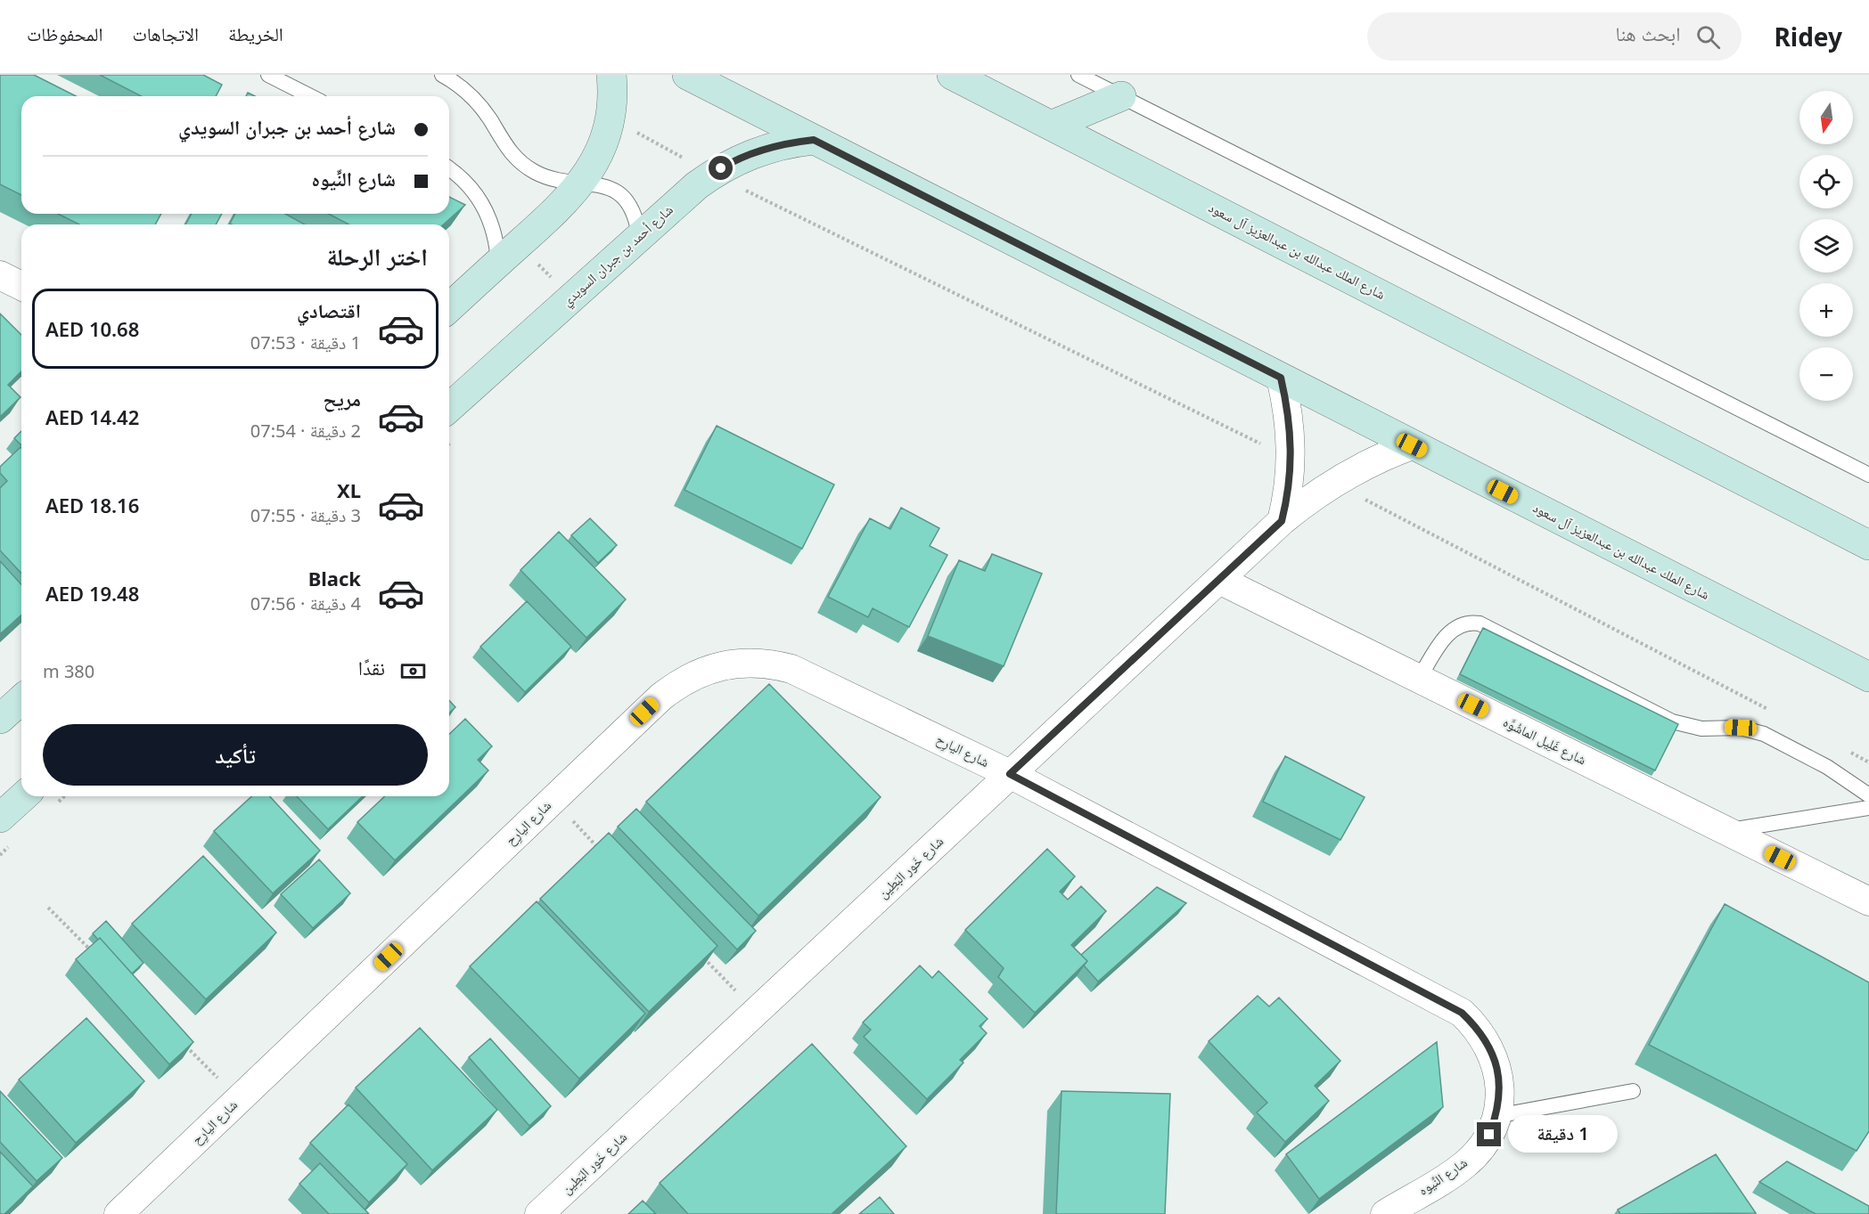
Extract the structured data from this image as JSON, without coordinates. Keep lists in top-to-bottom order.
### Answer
{
  "streets": {
    "main road": ["شارع الملك عبدالله بن عبدالعزيز آل سعود", "شارع أحمد بن جبران السويدي"],
    "street": [
      "شارع غَلِيل الماشُوَّه",
      "شارع اليارِح",
      "شارع خَور البَطِين",
      "شارع النِّيوه"
    ]
  },
  "crossings": [
    ["شارع الملك عبدالله بن عبدالعزيز آل سعود", "شارع أحمد بن جبران السويدي"],
    ["شارع الملك عبدالله بن عبدالعزيز آل سعود", "شارع خَور البَطِين"],
    ["شارع غَلِيل الماشُوَّه", "شارع خَور البَطِين"],
    ["شارع اليارِح", "شارع خَور البَطِين"],
    ["شارع اليارِح", "شارع النِّيوه"],
    ["شارع خَور البَطِين", "شارع النِّيوه"]
  ],
  "north": "bottom",
  "page": {
    "header": "Ridey",
    "search": "ابحث هنا",
    "nav": ["الخريطة", "الاتجاهات", "المحفوظات"],
    "map_buttons": ["+", "−"],
    "banner": ["شارع أحمد بن جبران السويدي", "شارع النِّيوه"],
    "heading": "اختر الرحلة",
    "list": [
      {
        "name": "اقتصادي",
        "note": "1 دقيقة · 07:53",
        "value": "AED 10.68"
      },
      {
        "name": "مريح",
        "note": "2 دقيقة · 07:54",
        "value": "AED 14.42"
      },
      {
        "name": "XL",
        "note": "3 دقيقة · 07:55",
        "value": "AED 18.16"
      },
      {
        "name": "Black",
        "note": "4 دقيقة · 07:56",
        "value": "AED 19.48"
      }
    ],
    "pay": ["نقدًا", "380 m"],
    "buttons": "تأكيد",
    "bubble": "1 دقيقة"
  }
}
